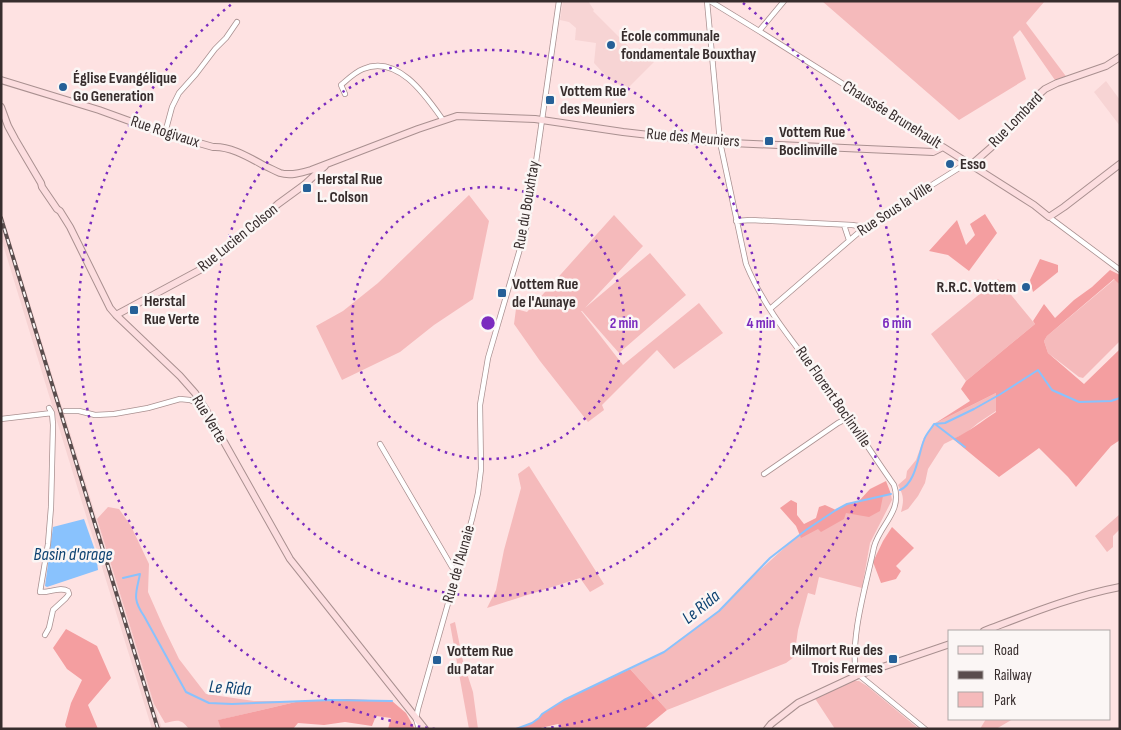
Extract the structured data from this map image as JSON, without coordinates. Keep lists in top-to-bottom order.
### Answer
{
  "streets": {
    "street": [
      "Chaussée Brunehault",
      "Rue Lombard",
      "Rue Rogivaux",
      "Rue des Meuniers",
      "Rue du Bouxhtay",
      "Rue Sous la Ville",
      "Rue Lucien Colson",
      "Rue Florent Boclinville",
      "Rue Verte",
      "Rue de l'Aunaie"
    ]
  },
  "crossings": [
    ["Chaussée Brunehault", "Rue Lombard"],
    ["Chaussée Brunehault", "Rue des Meuniers"],
    ["Chaussée Brunehault", "Rue Sous la Ville"],
    ["Chaussée Brunehault", "Rue Florent Boclinville"],
    ["Rue Lombard", "Rue Sous la Ville"],
    ["Rue Rogivaux", "Rue des Meuniers"],
    ["Rue des Meuniers", "Rue du Bouxhtay"],
    ["Rue des Meuniers", "Rue Florent Boclinville"],
    ["Rue du Bouxhtay", "Rue de l'Aunaie"],
    ["Rue Sous la Ville", "Rue Florent Boclinville"],
    ["Rue Lucien Colson", "Rue Verte"],
    ["Rue Verte", "Rue de l'Aunaie"]
  ],
  "water": ["Basin d'orage", "Le Rida"],
  "places": {
    "other": [
      "École communale fondamentale Bouxthay",
      "Église Evangélique Go Generation",
      "Esso",
      "R.R.C. Vottem"
    ],
    "transit": [
      "Vottem Rue des Meuniers",
      "Vottem Rue Boclinville",
      "Herstal Rue L. Colson",
      "Vottem Rue de l'Aunaye",
      "Herstal Rue Verte",
      "Milmort Rue des Trois Fermes",
      "Vottem Rue du Patar"
    ]
  },
  "legend": ["Road", "Railway", "Park"],
  "rings": ["2 min", "4 min", "6 min"]
}
